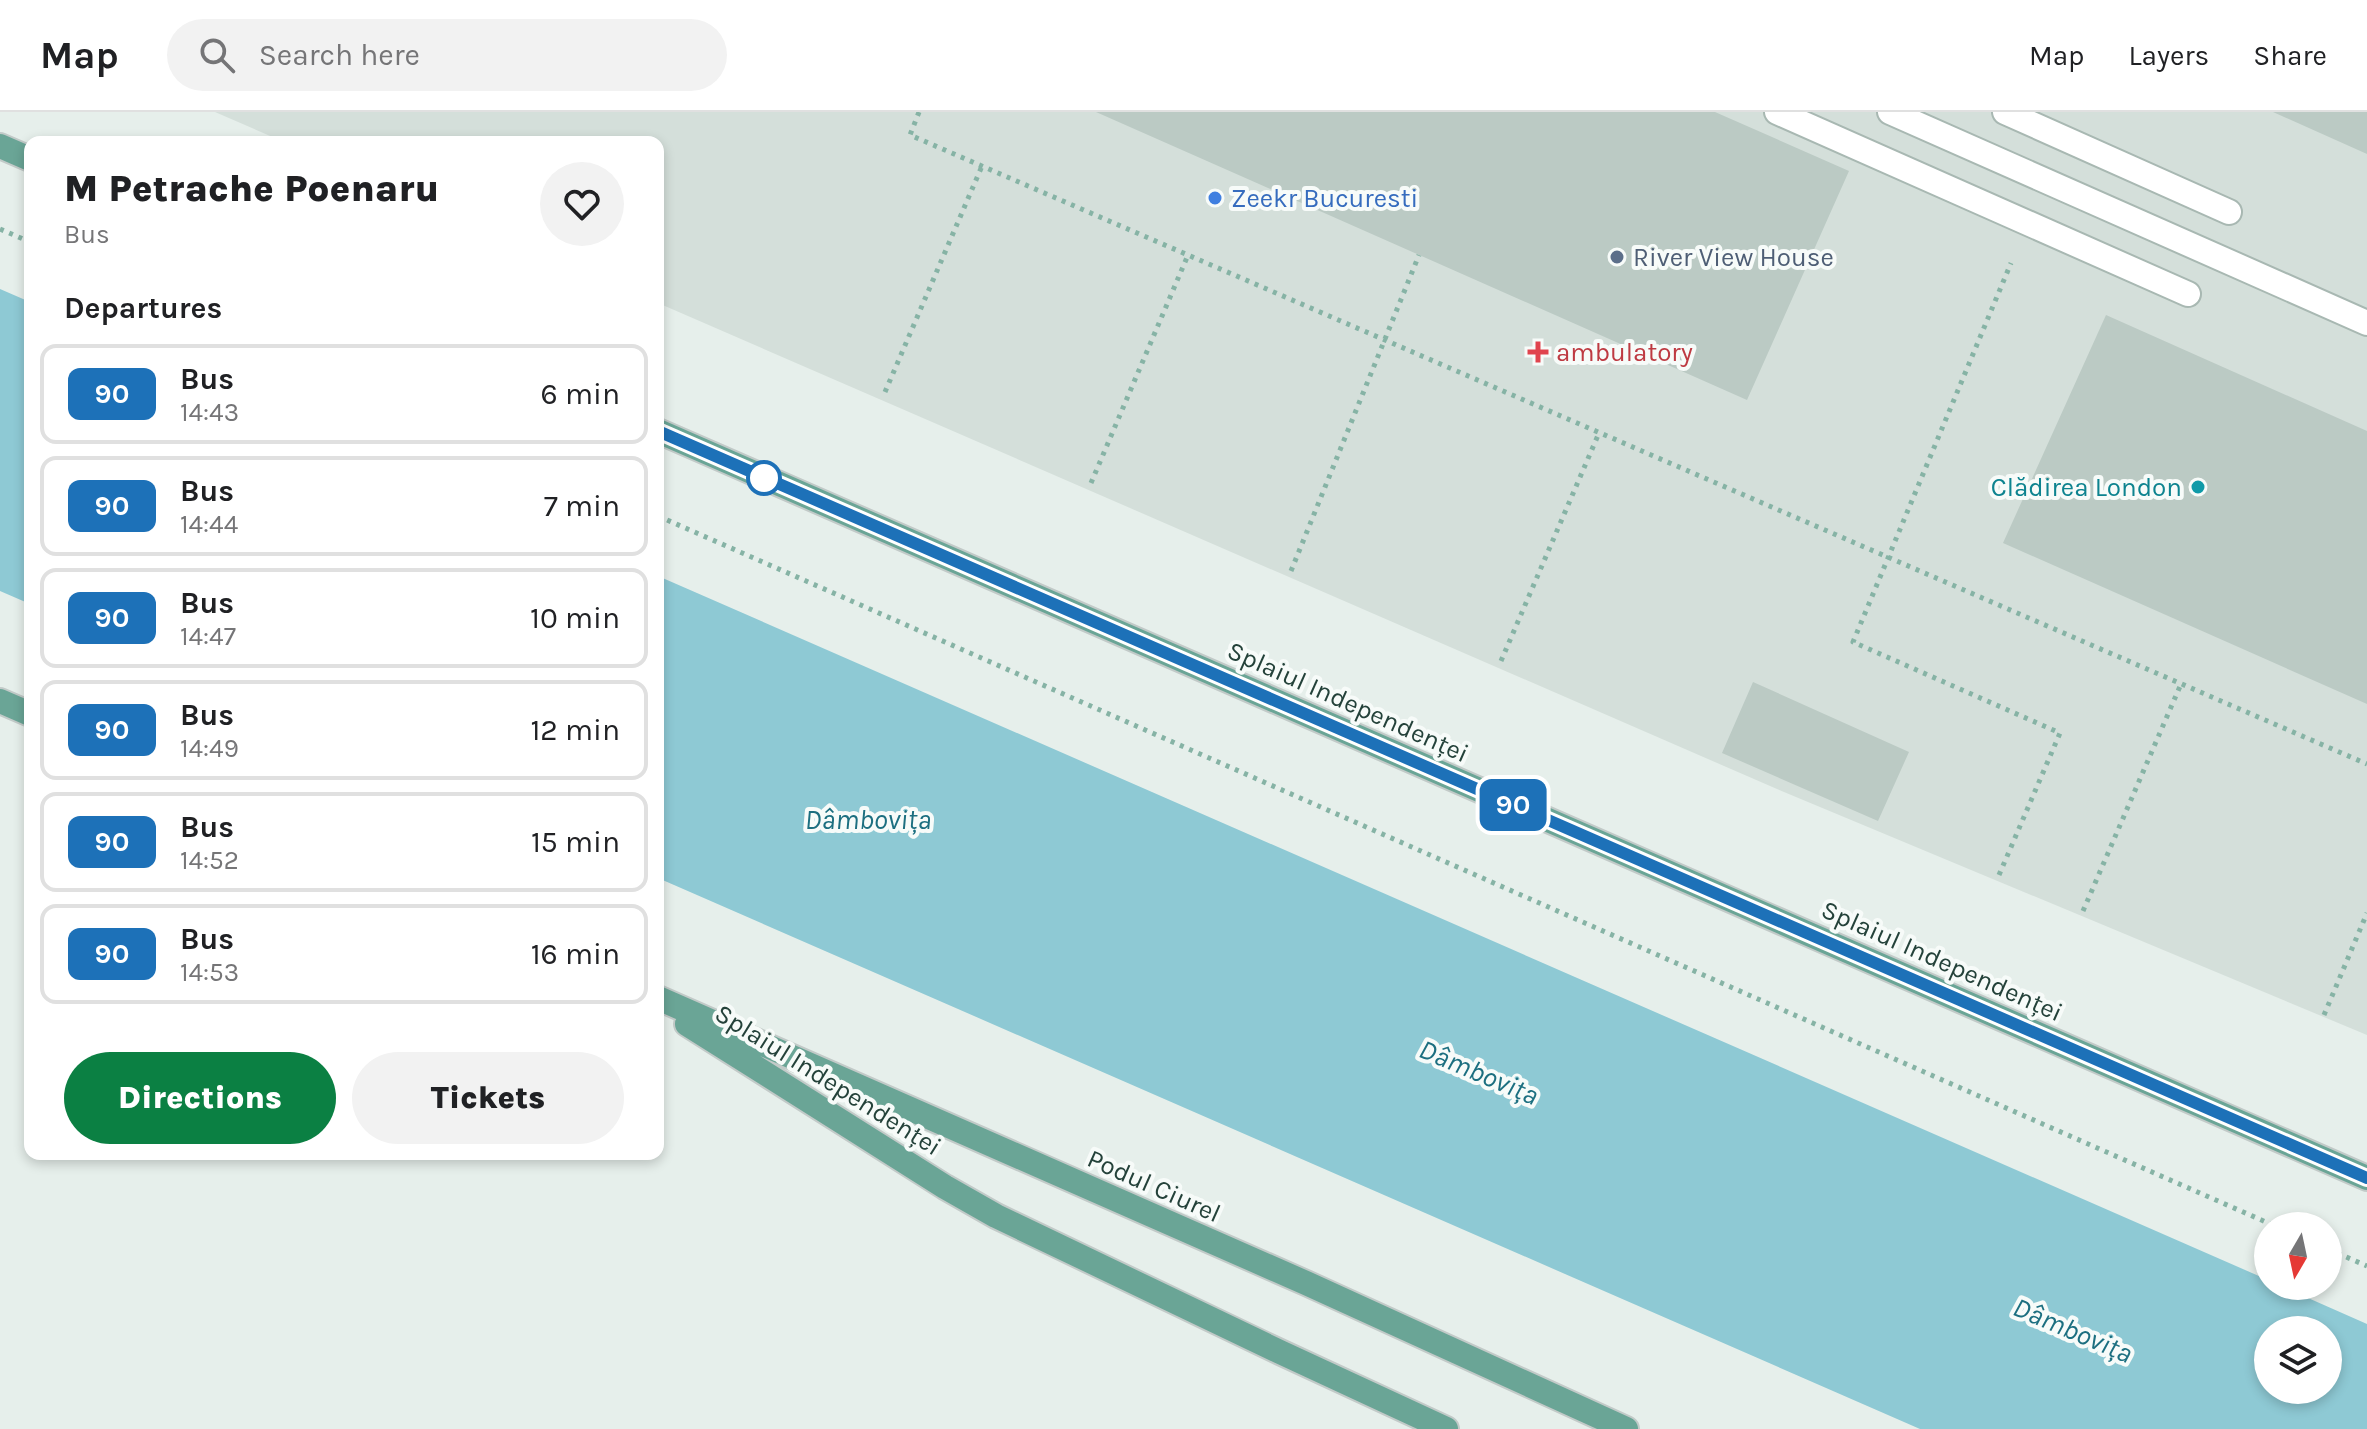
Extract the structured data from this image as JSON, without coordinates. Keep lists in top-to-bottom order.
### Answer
{
  "streets": {
    "main road": ["Splaiul Independenței", "Podul Ciurel"]
  },
  "water": ["Dâmbovița"],
  "places": {
    "other": ["Zeekr Bucuresti", "River View House", "Clădirea London"],
    "health": ["ambulatory"]
  },
  "lines": ["bus line 90"],
  "north": "bottom",
  "page": {
    "header": "Map",
    "search": "Search here",
    "nav": ["Map", "Layers", "Share"],
    "on_map": "90",
    "heading": [
      ["M Petrache Poenaru", "Bus"],
      "Departures"
    ],
    "list": [
      {
        "mark": "90",
        "name": "Bus",
        "note": "14:43",
        "value": "6 min"
      },
      {
        "mark": "90",
        "name": "Bus",
        "note": "14:44",
        "value": "7 min"
      },
      {
        "mark": "90",
        "name": "Bus",
        "note": "14:47",
        "value": "10 min"
      },
      {
        "mark": "90",
        "name": "Bus",
        "note": "14:49",
        "value": "12 min"
      },
      {
        "mark": "90",
        "name": "Bus",
        "note": "14:52",
        "value": "15 min"
      },
      {
        "mark": "90",
        "name": "Bus",
        "note": "14:53",
        "value": "16 min"
      }
    ],
    "buttons": ["Directions", "Tickets"]
  }
}
